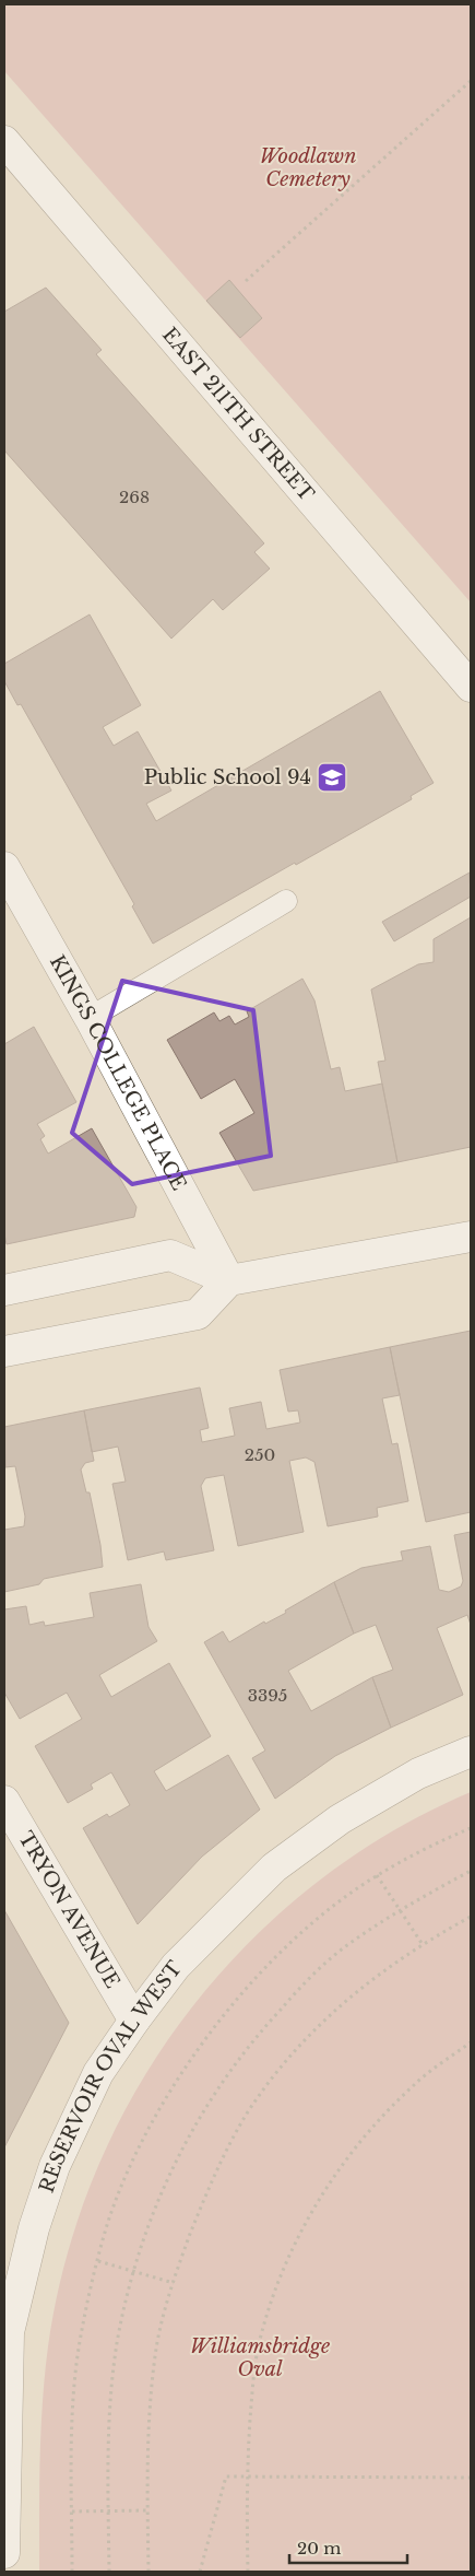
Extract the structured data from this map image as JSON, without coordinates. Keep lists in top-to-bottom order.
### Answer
{
  "streets": {
    "street": [
      "EAST 211TH STREET",
      "KINGS COLLEGE PLACE",
      "TRYON AVENUE",
      "RESERVOIR OVAL WEST"
    ]
  },
  "crossings": [
    ["TRYON AVENUE", "RESERVOIR OVAL WEST"]
  ],
  "parks": ["Woodlawn Cemetery", "Williamsbridge Oval"],
  "places": {
    "school or university": ["Public School 94"]
  },
  "house_numbers": ["268", "250", "3395"],
  "scale_bar": "20 m"
}
